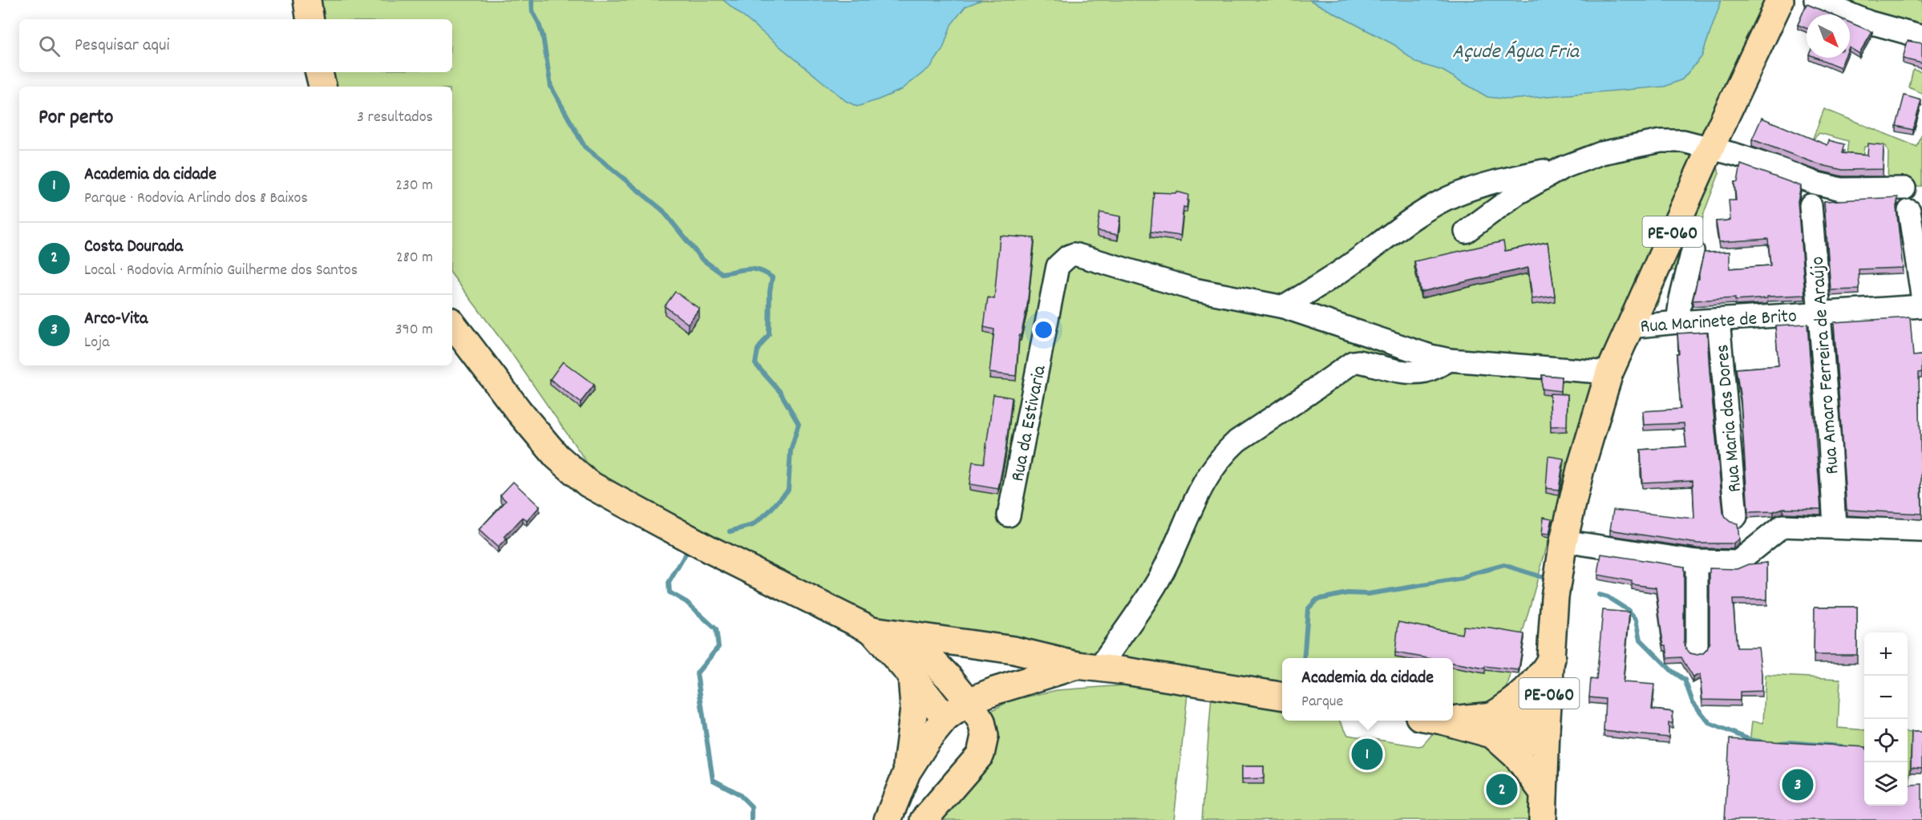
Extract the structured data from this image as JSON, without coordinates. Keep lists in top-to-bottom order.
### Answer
{
  "streets": {
    "main road": ["PE-060"],
    "street": [
      "Rua Marinete de Brito",
      "Rua Amaro Ferreira de Araújo",
      "Rua Maria das Dores",
      "Rua da Estivaria"
    ]
  },
  "crossings": [
    ["PE-060", "Rua Marinete de Brito"],
    ["Rua Marinete de Brito", "Rua Amaro Ferreira de Araújo"],
    ["Rua Marinete de Brito", "Rua Maria das Dores"]
  ],
  "water": ["Açude Água Fria"],
  "north": "bottom right",
  "page": {
    "search": "Pesquisar aqui",
    "heading": ["Por perto", "3 resultados"],
    "list": [
      {
        "mark": "1",
        "name": "Academia da cidade",
        "note": "Parque · Rodovia Arlindo dos 8 Baixos",
        "value": "230 m"
      },
      {
        "mark": "2",
        "name": "Costa Dourada",
        "note": "Local · Rodovia Armínio Guilherme dos Santos",
        "value": "280 m"
      },
      {
        "mark": "3",
        "name": "Arco-Vita",
        "note": "Loja",
        "value": "390 m"
      }
    ],
    "map_buttons": ["+", "−"],
    "popup": ["Academia da cidade", "Parque"],
    "pins": ["1", "3", "2"]
  }
}
